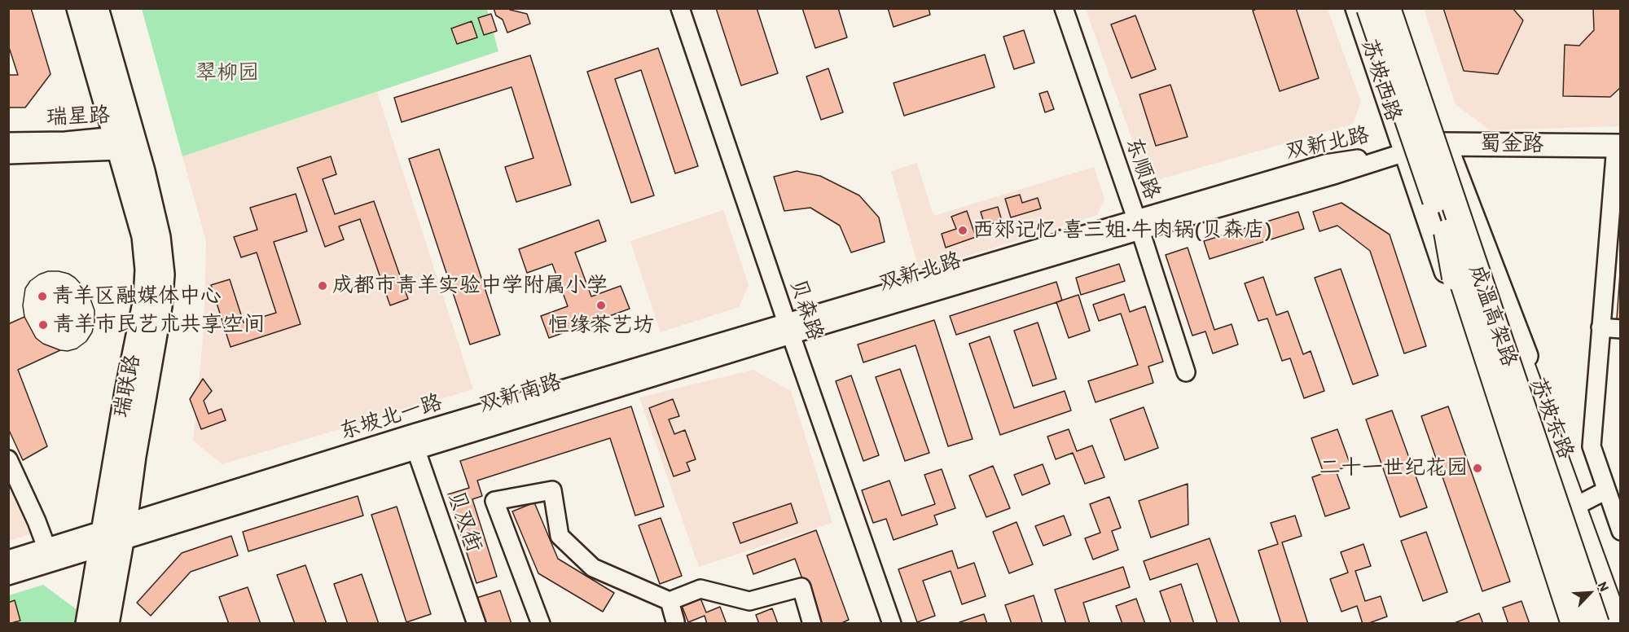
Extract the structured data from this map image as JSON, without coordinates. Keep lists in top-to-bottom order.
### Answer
{
  "streets": {
    "highway": ["成温高架路"],
    "main road": [
      "苏坡西路",
      "蜀金路",
      "瑞联路",
      "苏坡东路"
    ],
    "street": [
      "瑞星路",
      "双新北路",
      "东顺路",
      "贝森路",
      "双新南路",
      "贝双街"
    ]
  },
  "crossings": [
    ["苏坡西路", "双新北路"],
    ["苏坡西路", "蜀金路"],
    ["苏坡西路", "苏坡东路"],
    ["瑞星路", "瑞联路"],
    ["双新北路", "蜀金路"],
    ["双新北路", "东顺路"],
    ["双新北路", "贝森路"],
    ["双新北路", "双新南路"],
    ["蜀金路", "苏坡东路"],
    ["贝森路", "双新南路"],
    ["瑞联路", "双新南路"],
    ["双新南路", "贝双街"]
  ],
  "parks": ["翠柳园"],
  "places": [
    "西郊记忆·喜三姐·牛肉锅(贝森店)",
    "成都市青羊实验中学附属小学",
    "青羊区融媒体中心",
    "恒缘茶艺坊",
    "青羊市民艺术共享空间",
    "二十一世纪花园"
  ],
  "north": "top right"
}
